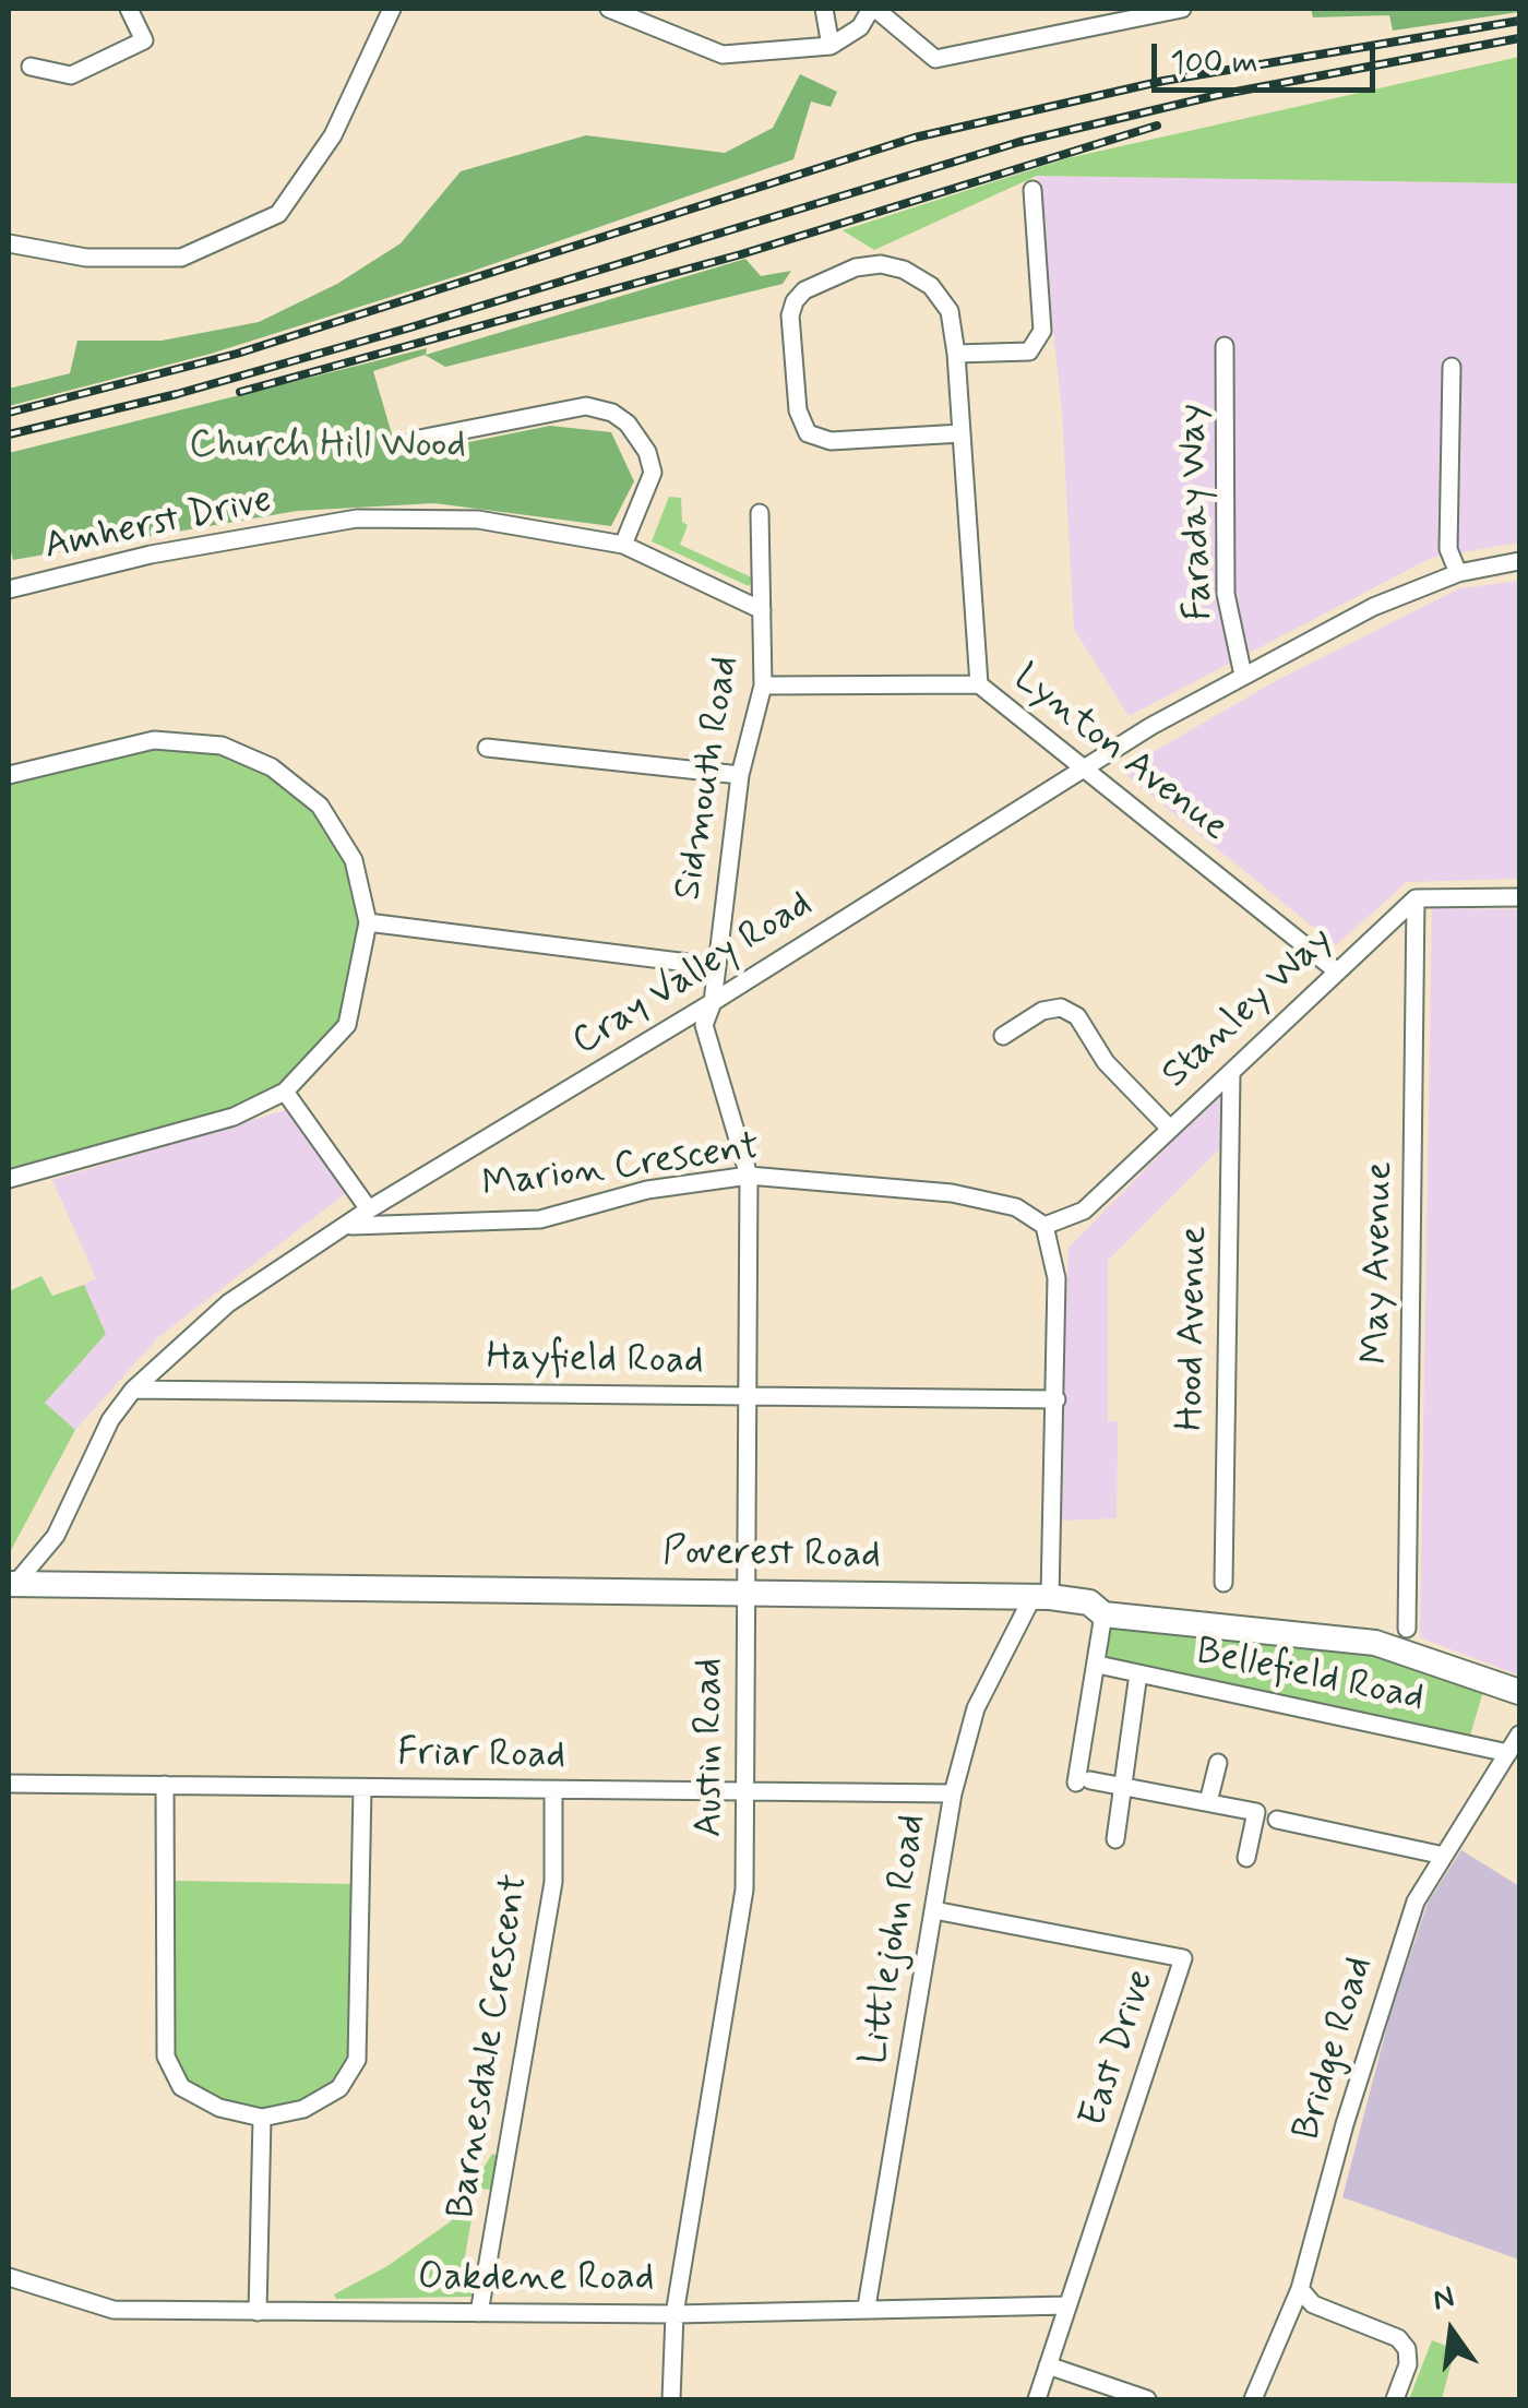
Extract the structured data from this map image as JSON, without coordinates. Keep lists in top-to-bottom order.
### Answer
{
  "streets": {
    "street": [
      "Faraday Way",
      "Amherst Drive",
      "Lynton Avenue",
      "Sidmouth Road",
      "Cray Valley Road",
      "Stanley Way",
      "Marion Crescent",
      "May Avenue",
      "Hood Avenue",
      "Hayfield Road",
      "Poverest Road",
      "Bellefield Road",
      "Austin Road",
      "Friar Road",
      "Littlejohn Road",
      "Barnesdale Crescent",
      "East Drive",
      "Bridge Road",
      "Oakdene Road"
    ]
  },
  "crossings": [
    ["Faraday Way", "Cray Valley Road"],
    ["Amherst Drive", "Sidmouth Road"],
    ["Lynton Avenue", "Sidmouth Road"],
    ["Lynton Avenue", "Cray Valley Road"],
    ["Lynton Avenue", "Stanley Way"],
    ["Sidmouth Road", "Cray Valley Road"],
    ["Sidmouth Road", "Marion Crescent"],
    ["Sidmouth Road", "Austin Road"],
    ["Cray Valley Road", "Marion Crescent"],
    ["Cray Valley Road", "Hayfield Road"],
    ["Cray Valley Road", "Poverest Road"],
    ["Stanley Way", "Marion Crescent"],
    ["Stanley Way", "May Avenue"],
    ["Stanley Way", "Hood Avenue"],
    ["Marion Crescent", "Austin Road"],
    ["Hayfield Road", "Austin Road"],
    ["Poverest Road", "Austin Road"],
    ["Poverest Road", "Littlejohn Road"],
    ["Bellefield Road", "Bridge Road"],
    ["Austin Road", "Friar Road"],
    ["Austin Road", "Oakdene Road"],
    ["Friar Road", "Littlejohn Road"],
    ["Friar Road", "Barnesdale Crescent"],
    ["Littlejohn Road", "East Drive"],
    ["Littlejohn Road", "Oakdene Road"],
    ["Barnesdale Crescent", "Oakdene Road"],
    ["East Drive", "Oakdene Road"]
  ],
  "parks": ["Church Hill Wood"],
  "scale_bar": "100 m",
  "north": "top"
}
